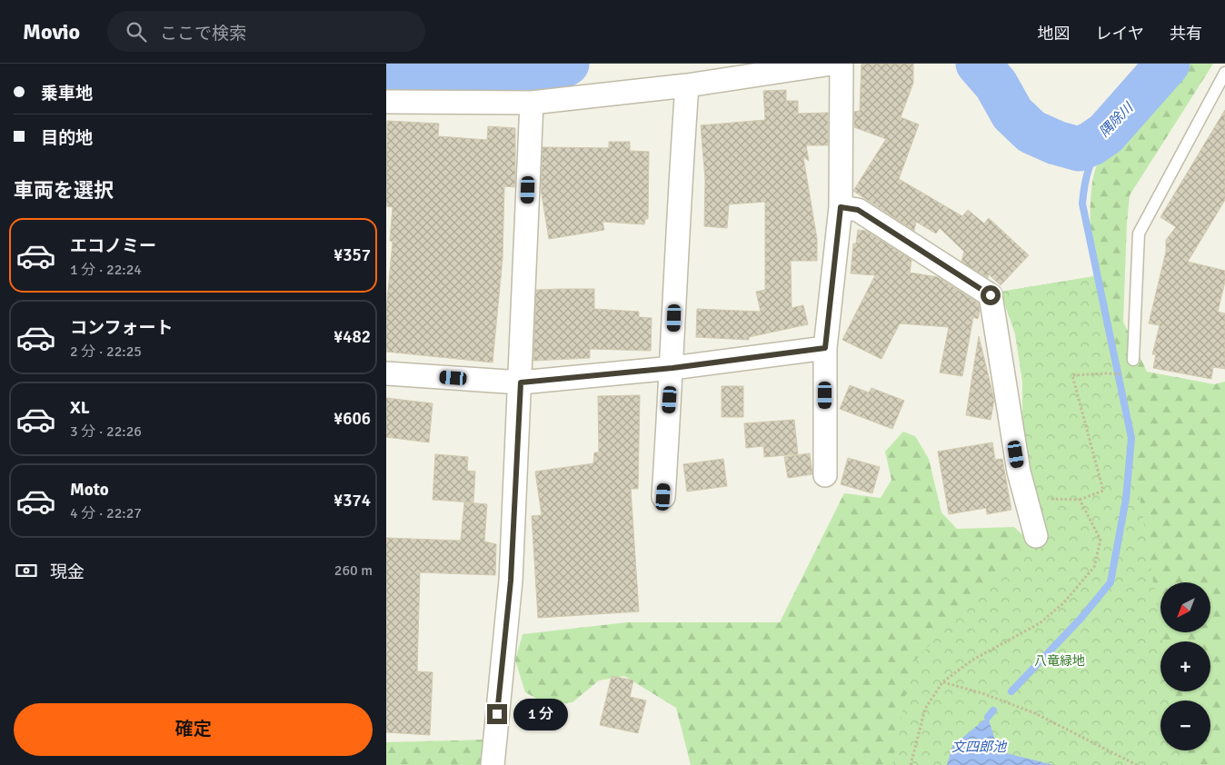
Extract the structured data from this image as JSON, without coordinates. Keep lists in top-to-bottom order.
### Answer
{
  "water": ["隅除川", "文四郎池"],
  "parks": ["八竜緑地"],
  "north": "bottom left",
  "page": {
    "header": "Movio",
    "search": "ここで検索",
    "nav": ["地図", "レイヤ", "共有"],
    "banner": ["乗車地", "目的地"],
    "heading": "車両を選択",
    "list": [
      {
        "name": "エコノミー",
        "note": "1 分 · 22:24",
        "value": "¥357"
      },
      {
        "name": "コンフォート",
        "note": "2 分 · 22:25",
        "value": "¥482"
      },
      {
        "name": "XL",
        "note": "3 分 · 22:26",
        "value": "¥606"
      },
      {
        "name": "Moto",
        "note": "4 分 · 22:27",
        "value": "¥374"
      }
    ],
    "pay": ["現金", "260 m"],
    "map_buttons": ["+", "−"],
    "buttons": "確定",
    "bubble": "1 分"
  }
}
